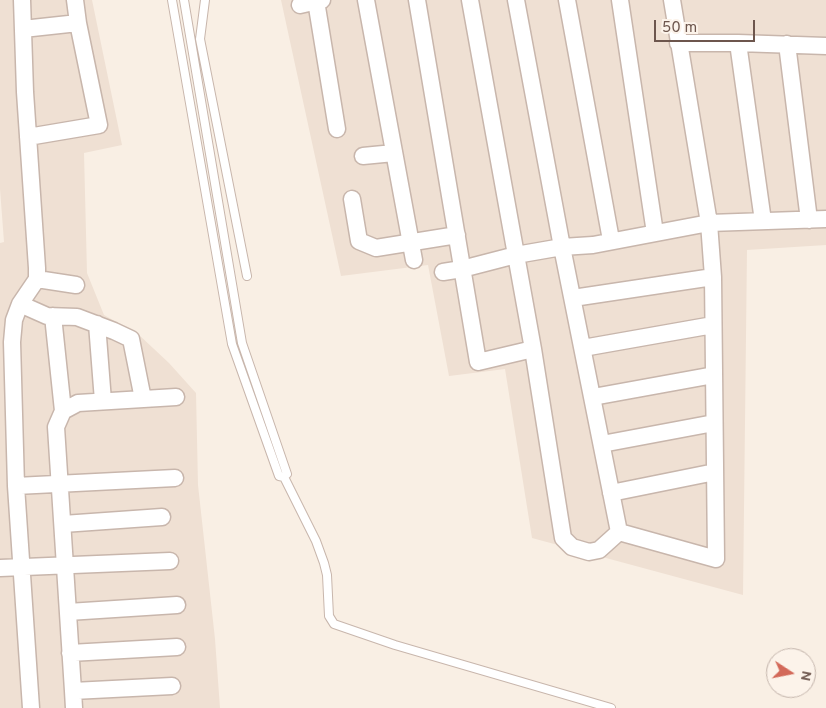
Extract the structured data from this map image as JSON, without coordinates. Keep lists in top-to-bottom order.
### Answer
{
  "scale_bar": "50 m",
  "north": "right"
}
